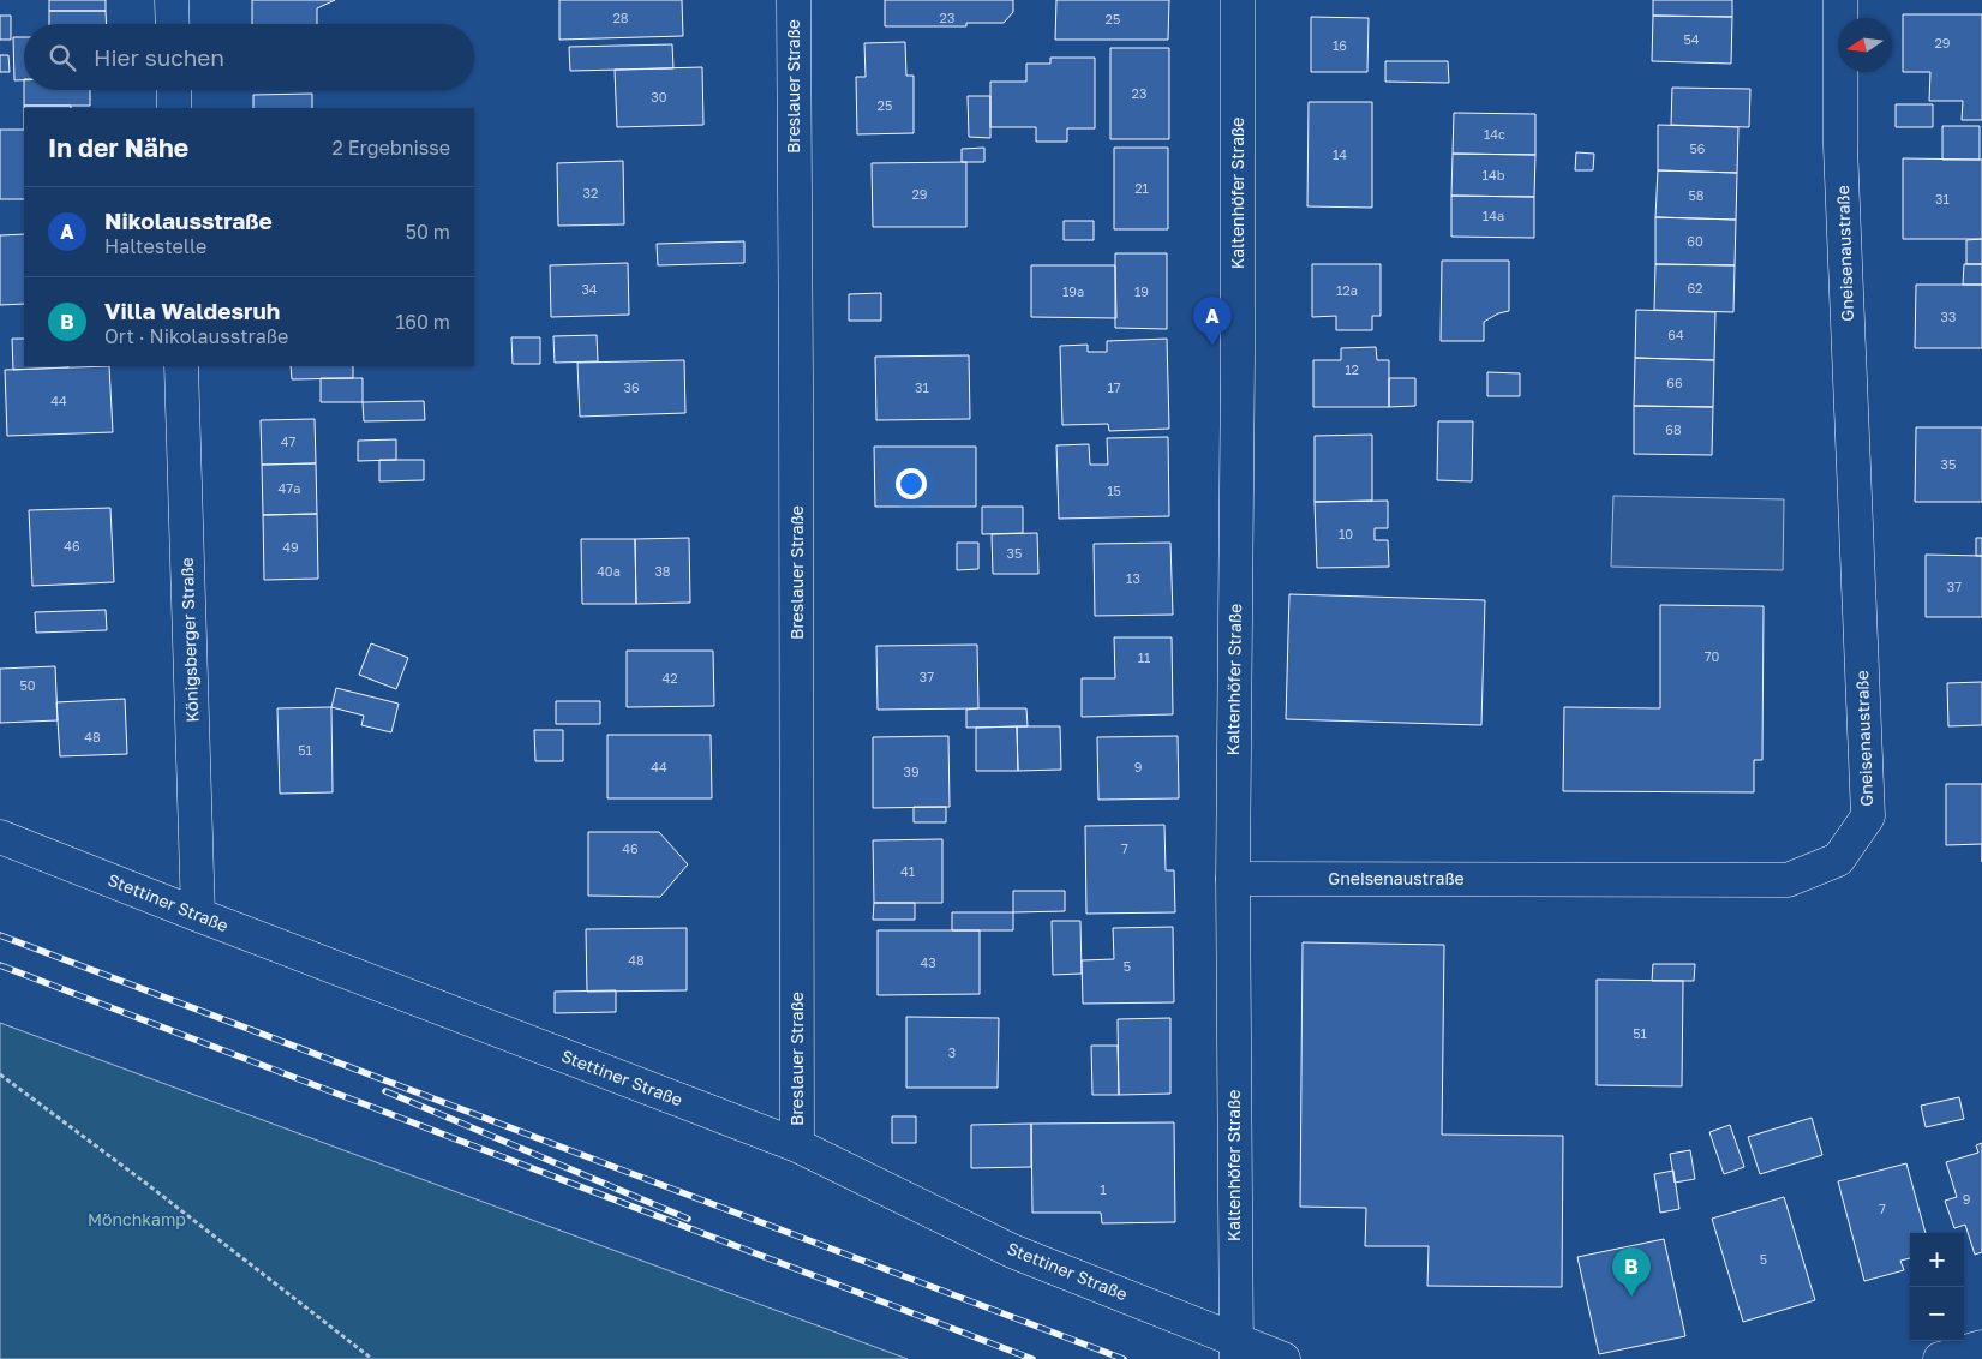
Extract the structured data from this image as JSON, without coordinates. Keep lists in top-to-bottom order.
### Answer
{
  "streets": {
    "street": [
      "Breslauer Straße",
      "Kaltenhöfer Straße",
      "Gneisenaustraße",
      "Königsberger Straße",
      "Stettiner Straße"
    ]
  },
  "crossings": [
    ["Breslauer Straße", "Stettiner Straße"],
    ["Kaltenhöfer Straße", "Gneisenaustraße"],
    ["Kaltenhöfer Straße", "Stettiner Straße"],
    ["Königsberger Straße", "Stettiner Straße"]
  ],
  "parks": ["Mönchkamp"],
  "house_numbers": [
    "28",
    "23",
    "25",
    "54",
    "29",
    "16",
    "23",
    "30",
    "25",
    "14c",
    "56",
    "14",
    "14b",
    "21",
    "32",
    "29",
    "58",
    "31",
    "14a",
    "60",
    "62",
    "34",
    "12a",
    "19a",
    "19",
    "33",
    "64",
    "12",
    "66",
    "36",
    "31",
    "17",
    "44",
    "68",
    "47",
    "35",
    "47a",
    "15",
    "10",
    "46",
    "49",
    "35",
    "40a",
    "38",
    "13",
    "37",
    "70",
    "11",
    "37",
    "42",
    "50",
    "48",
    "51",
    "44",
    "9",
    "39",
    "46",
    "7",
    "41",
    "48",
    "43",
    "5",
    "51",
    "3",
    "1",
    "9",
    "7",
    "5"
  ],
  "north": "left",
  "page": {
    "search": "Hier suchen",
    "heading": ["In der Nähe", "2 Ergebnisse"],
    "list": [
      {
        "mark": "A",
        "name": "Nikolausstraße",
        "note": "Haltestelle",
        "value": "50 m"
      },
      {
        "mark": "B",
        "name": "Villa Waldesruh",
        "note": "Ort · Nikolausstraße",
        "value": "160 m"
      }
    ],
    "pins": ["A", "B"],
    "map_buttons": ["+", "−"]
  }
}
